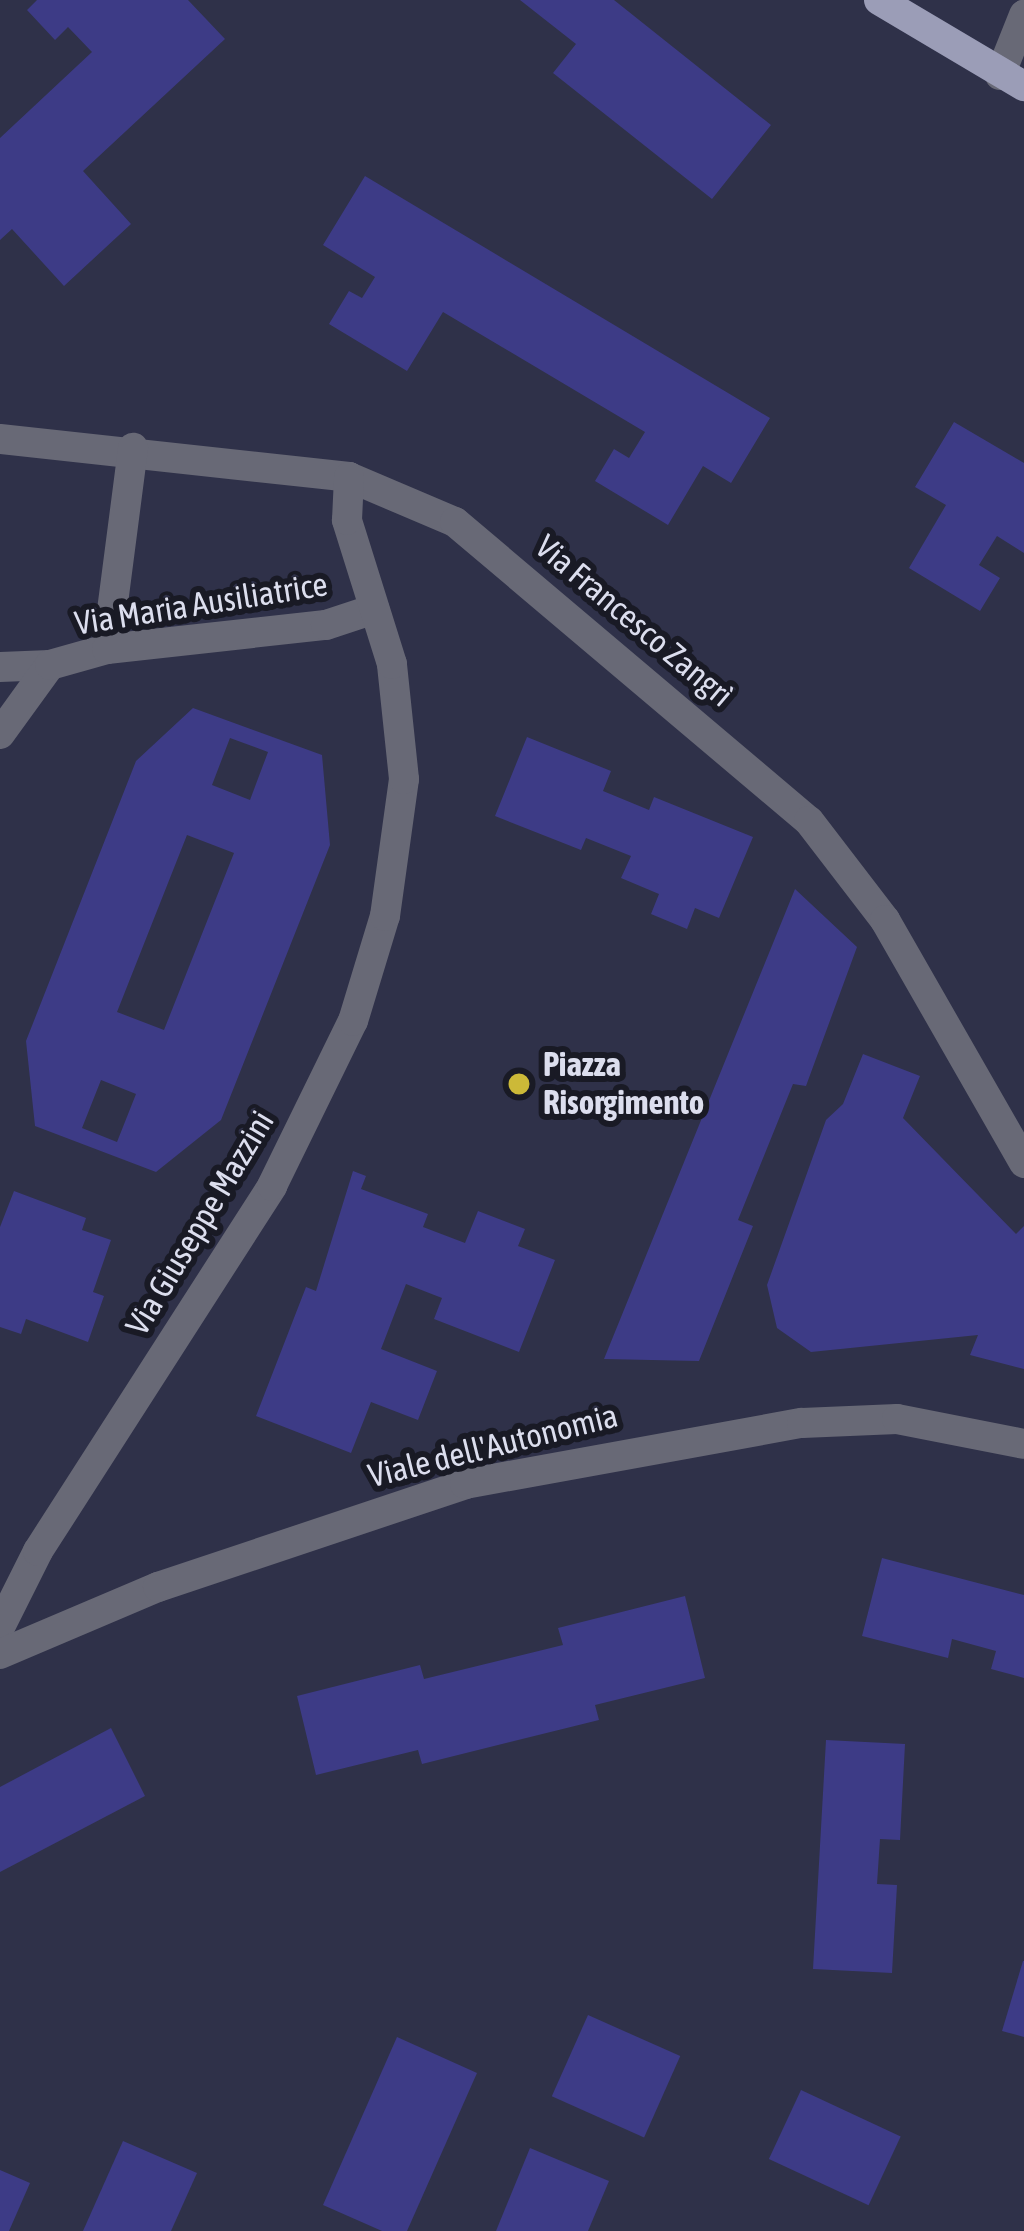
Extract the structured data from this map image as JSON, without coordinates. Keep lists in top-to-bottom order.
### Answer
{
  "streets": {
    "street": [
      "Via Maria Ausiliatrice",
      "Via Francesco Zangrì",
      "Via Giuseppe Mazzini",
      "Viale dell'Autonomia"
    ]
  },
  "crossings": [
    ["Via Maria Ausiliatrice", "Via Giuseppe Mazzini"],
    ["Via Francesco Zangrì", "Via Giuseppe Mazzini"]
  ],
  "places": ["Piazza Risorgimento"]
}
